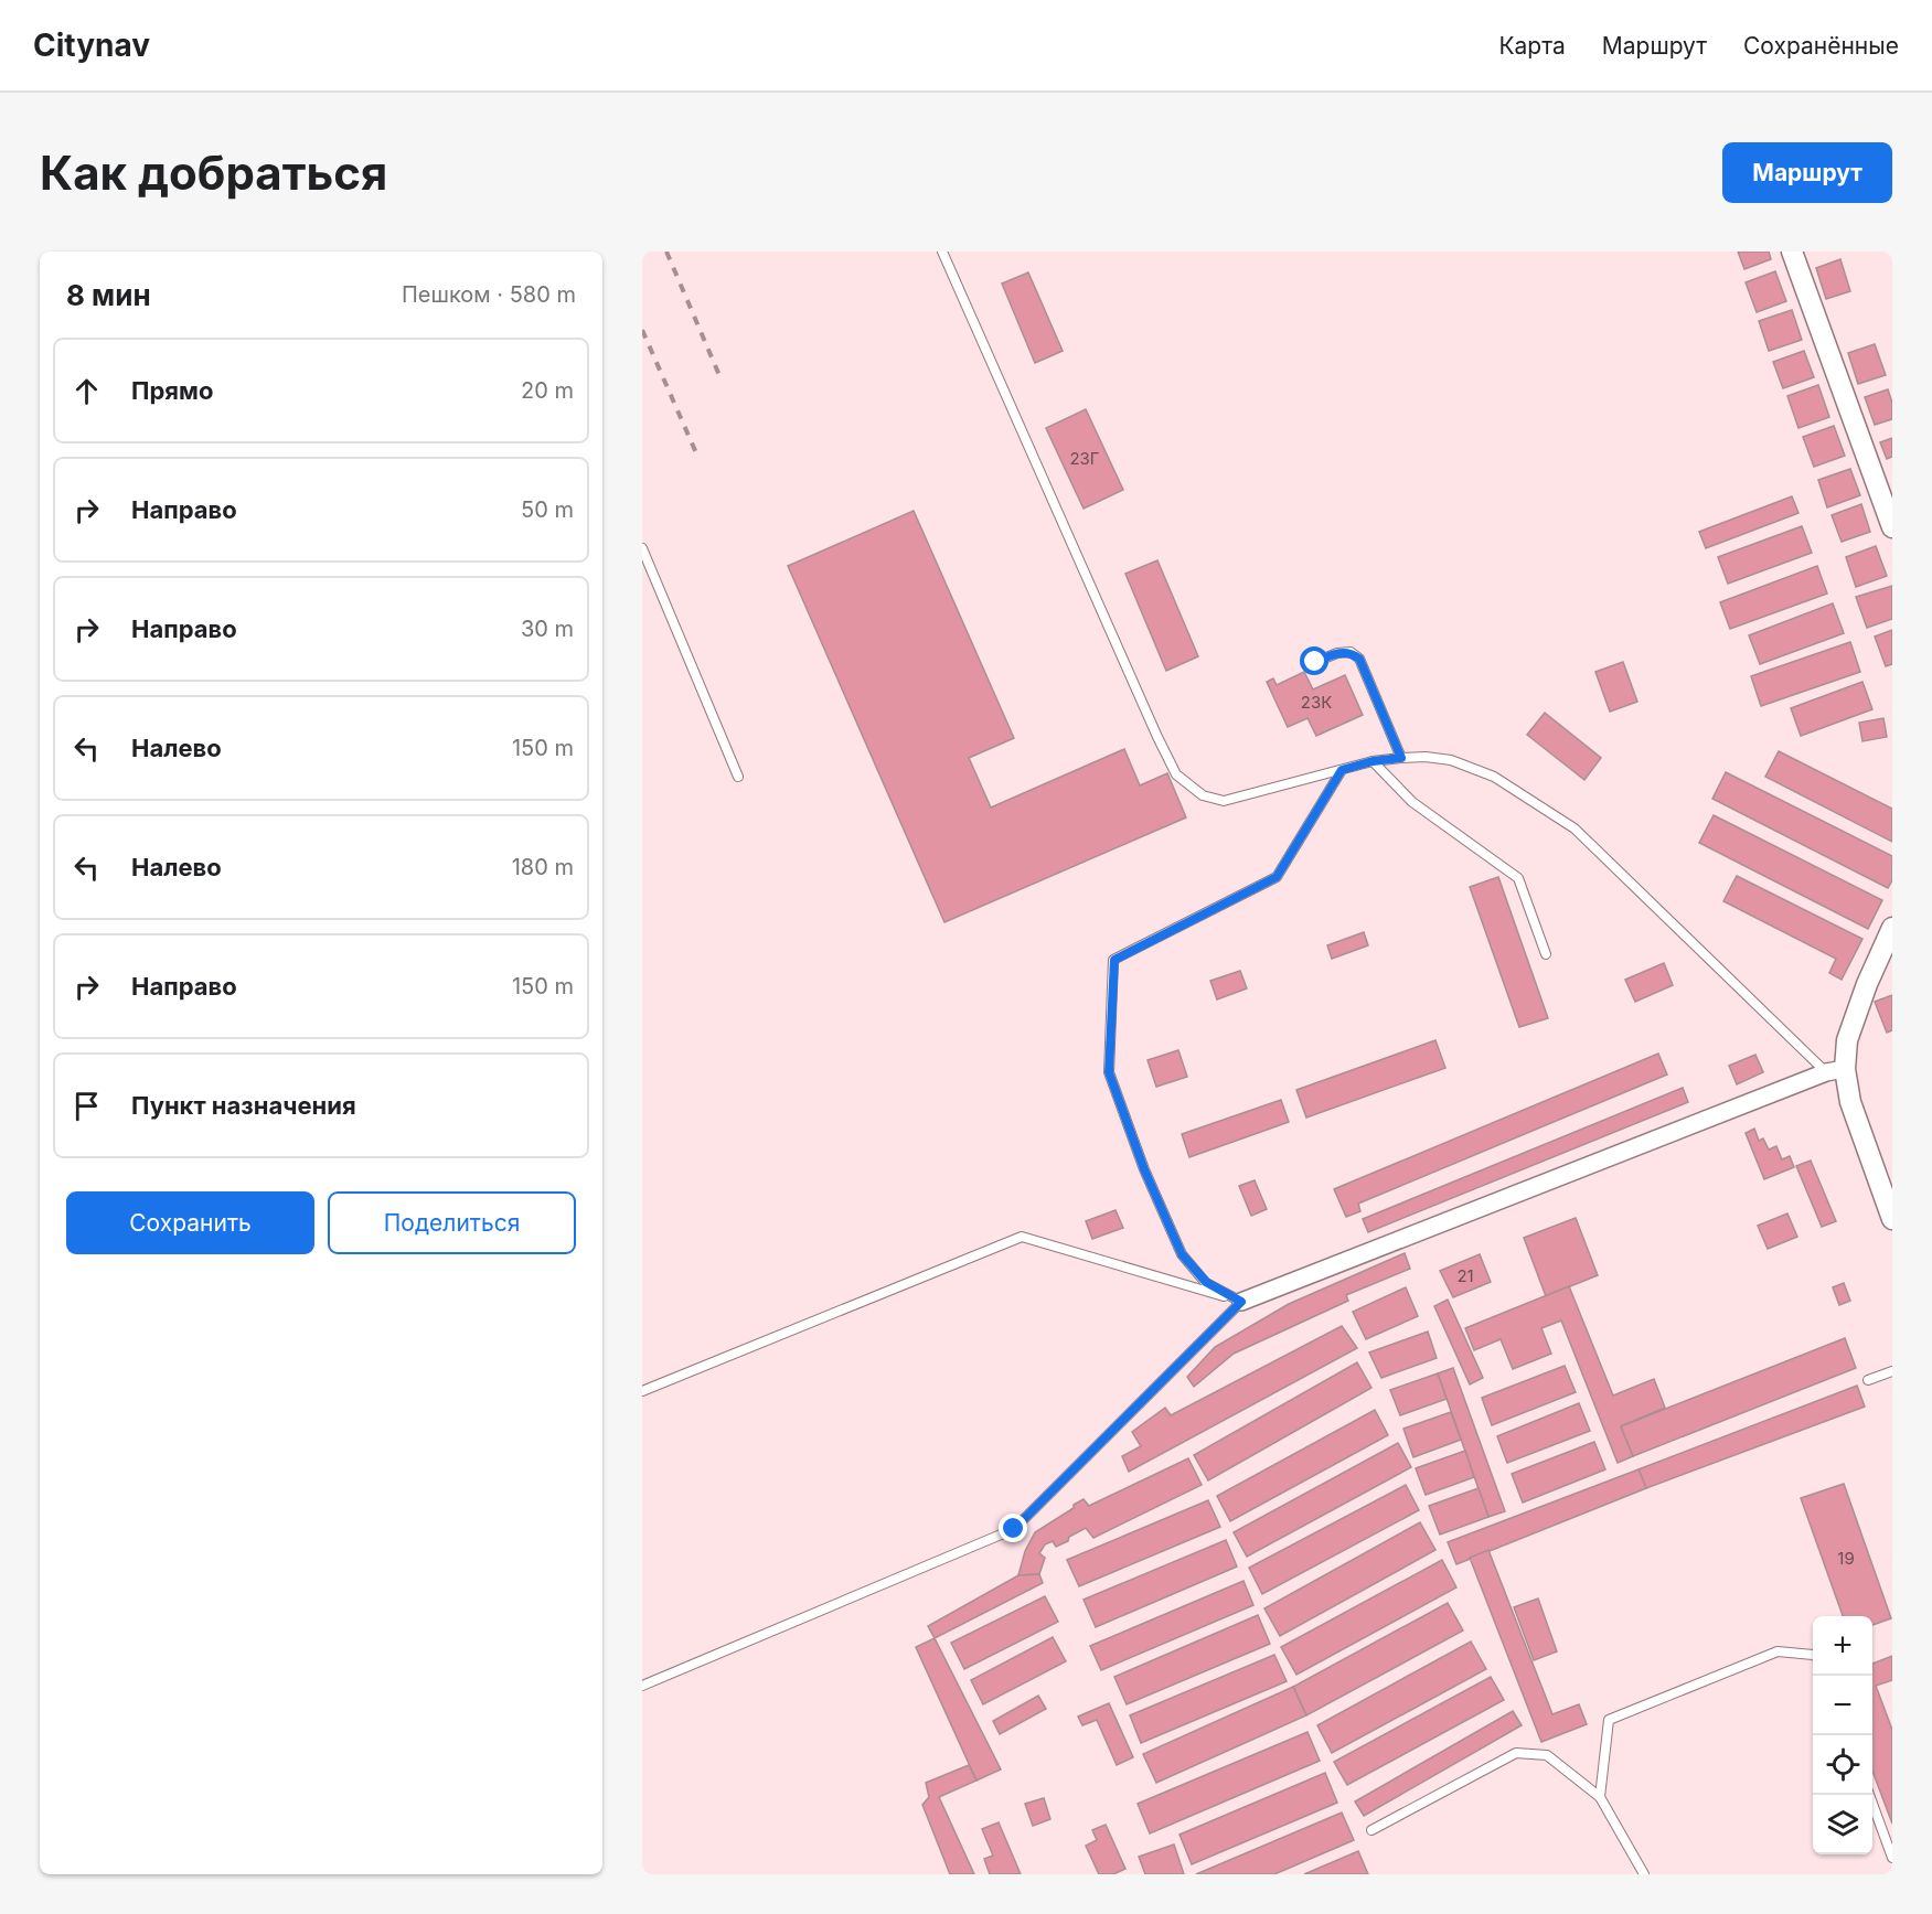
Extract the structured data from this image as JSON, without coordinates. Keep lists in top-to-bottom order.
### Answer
{
  "house_numbers": [
    "23Г",
    "23К",
    "21",
    "19"
  ],
  "page": {
    "header": "Citynav",
    "nav": ["Карта", "Маршрут", "Сохранённые"],
    "buttons": [
      "Маршрут",
      ["Сохранить", "Поделиться"]
    ],
    "title": "Как добраться",
    "heading": ["8 мин", "Пешком · 580 m"],
    "list": [
      ["Прямо", "20 m"],
      ["Направо", "50 m"],
      ["Направо", "30 m"],
      ["Налево", "150 m"],
      ["Налево", "180 m"],
      ["Направо", "150 m"],
      "Пункт назначения"
    ],
    "map_buttons": ["+", "−"]
  }
}
